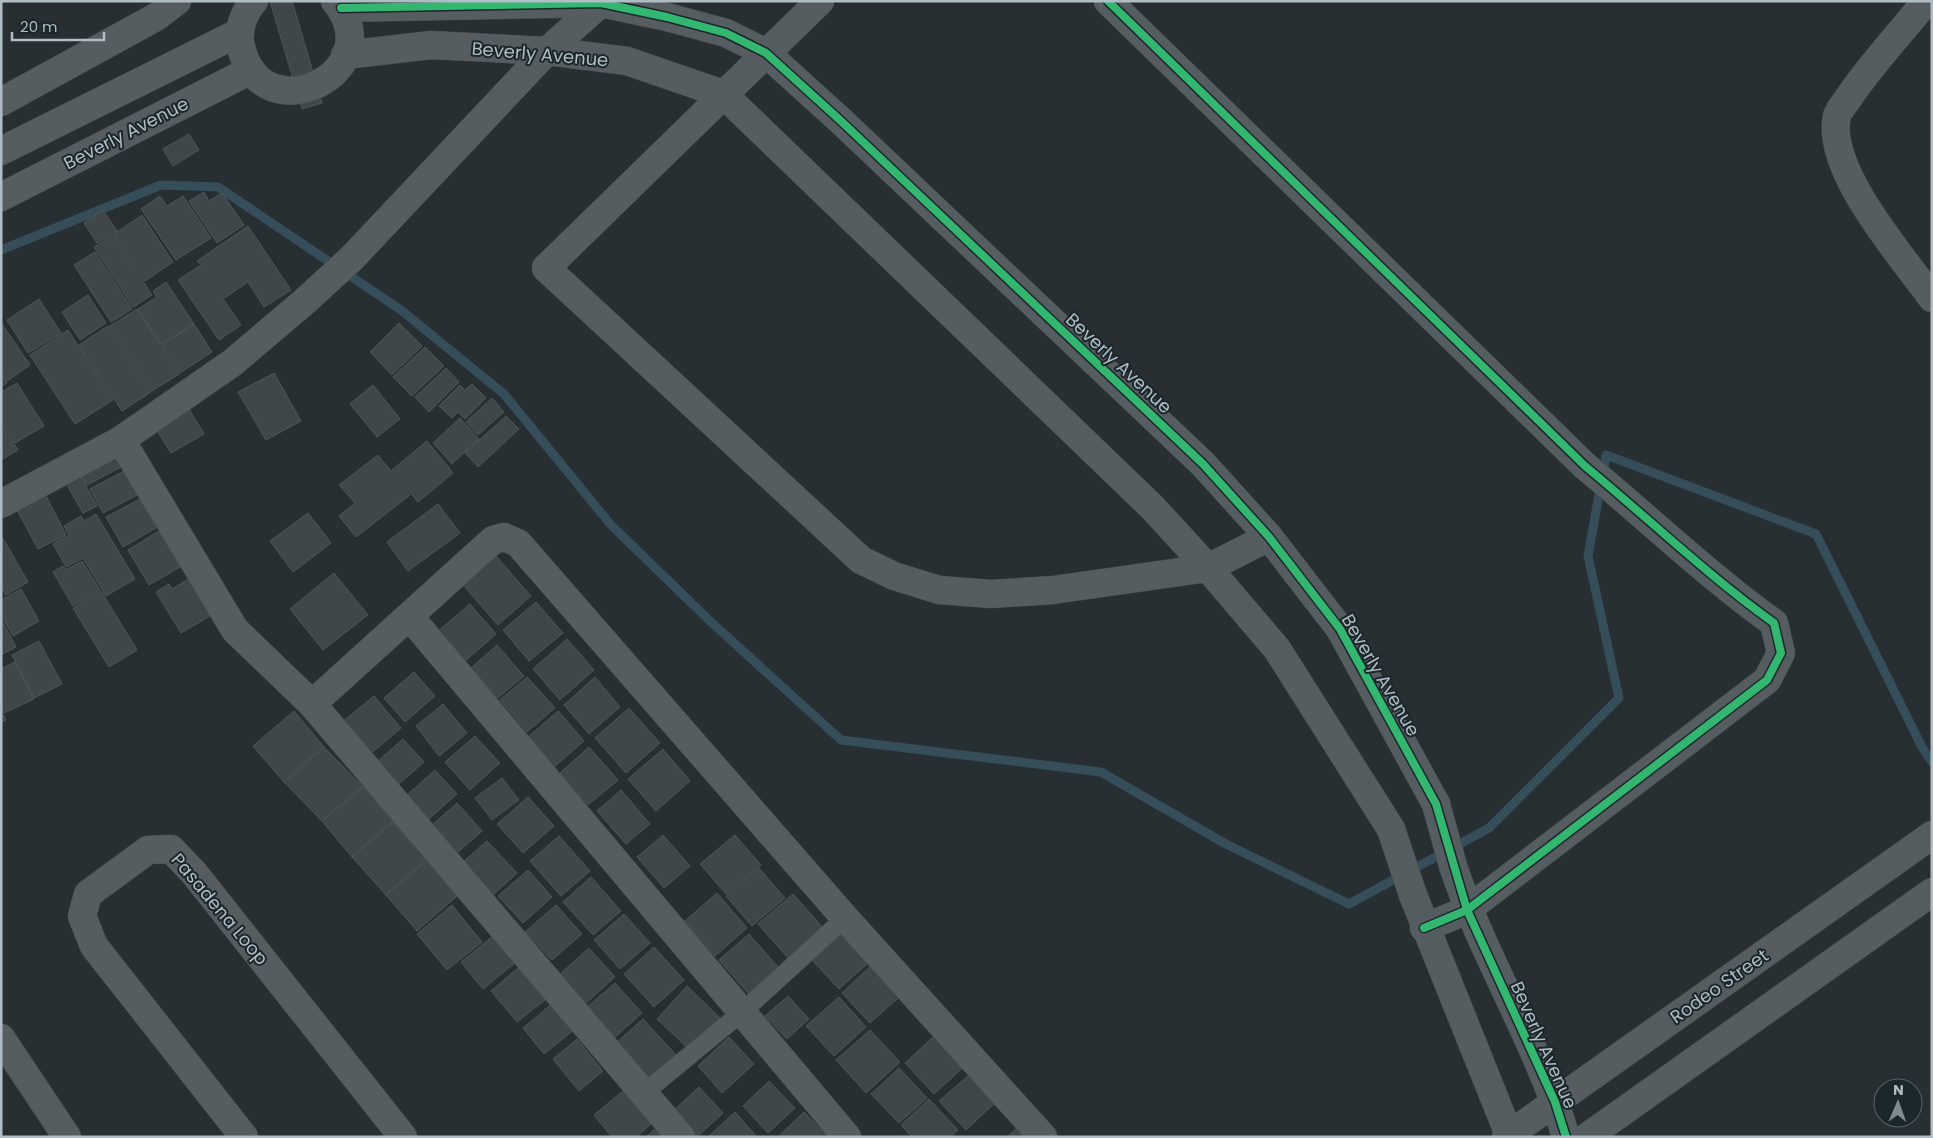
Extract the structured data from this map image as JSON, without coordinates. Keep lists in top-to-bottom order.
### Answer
{
  "streets": {
    "street": ["Beverly Avenue", "Pasadena Loop", "Rodeo Street"]
  },
  "crossings": [
    ["Beverly Avenue", "Rodeo Street"]
  ],
  "scale_bar": "20 m",
  "north": "top"
}
